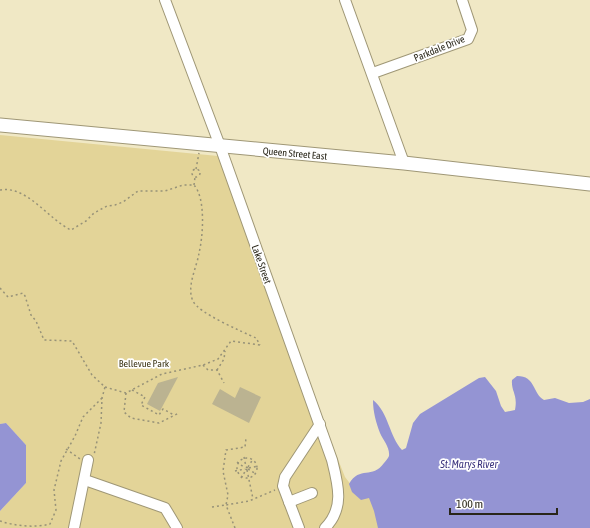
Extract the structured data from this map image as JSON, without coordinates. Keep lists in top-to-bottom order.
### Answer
{
  "streets": {
    "main road": ["Queen Street East"],
    "street": ["Parkdale Drive", "Lake Street"]
  },
  "crossings": [
    ["Queen Street East", "Lake Street"]
  ],
  "water": ["St. Marys River"],
  "parks": ["Bellevue Park"],
  "scale_bar": "100 m"
}
